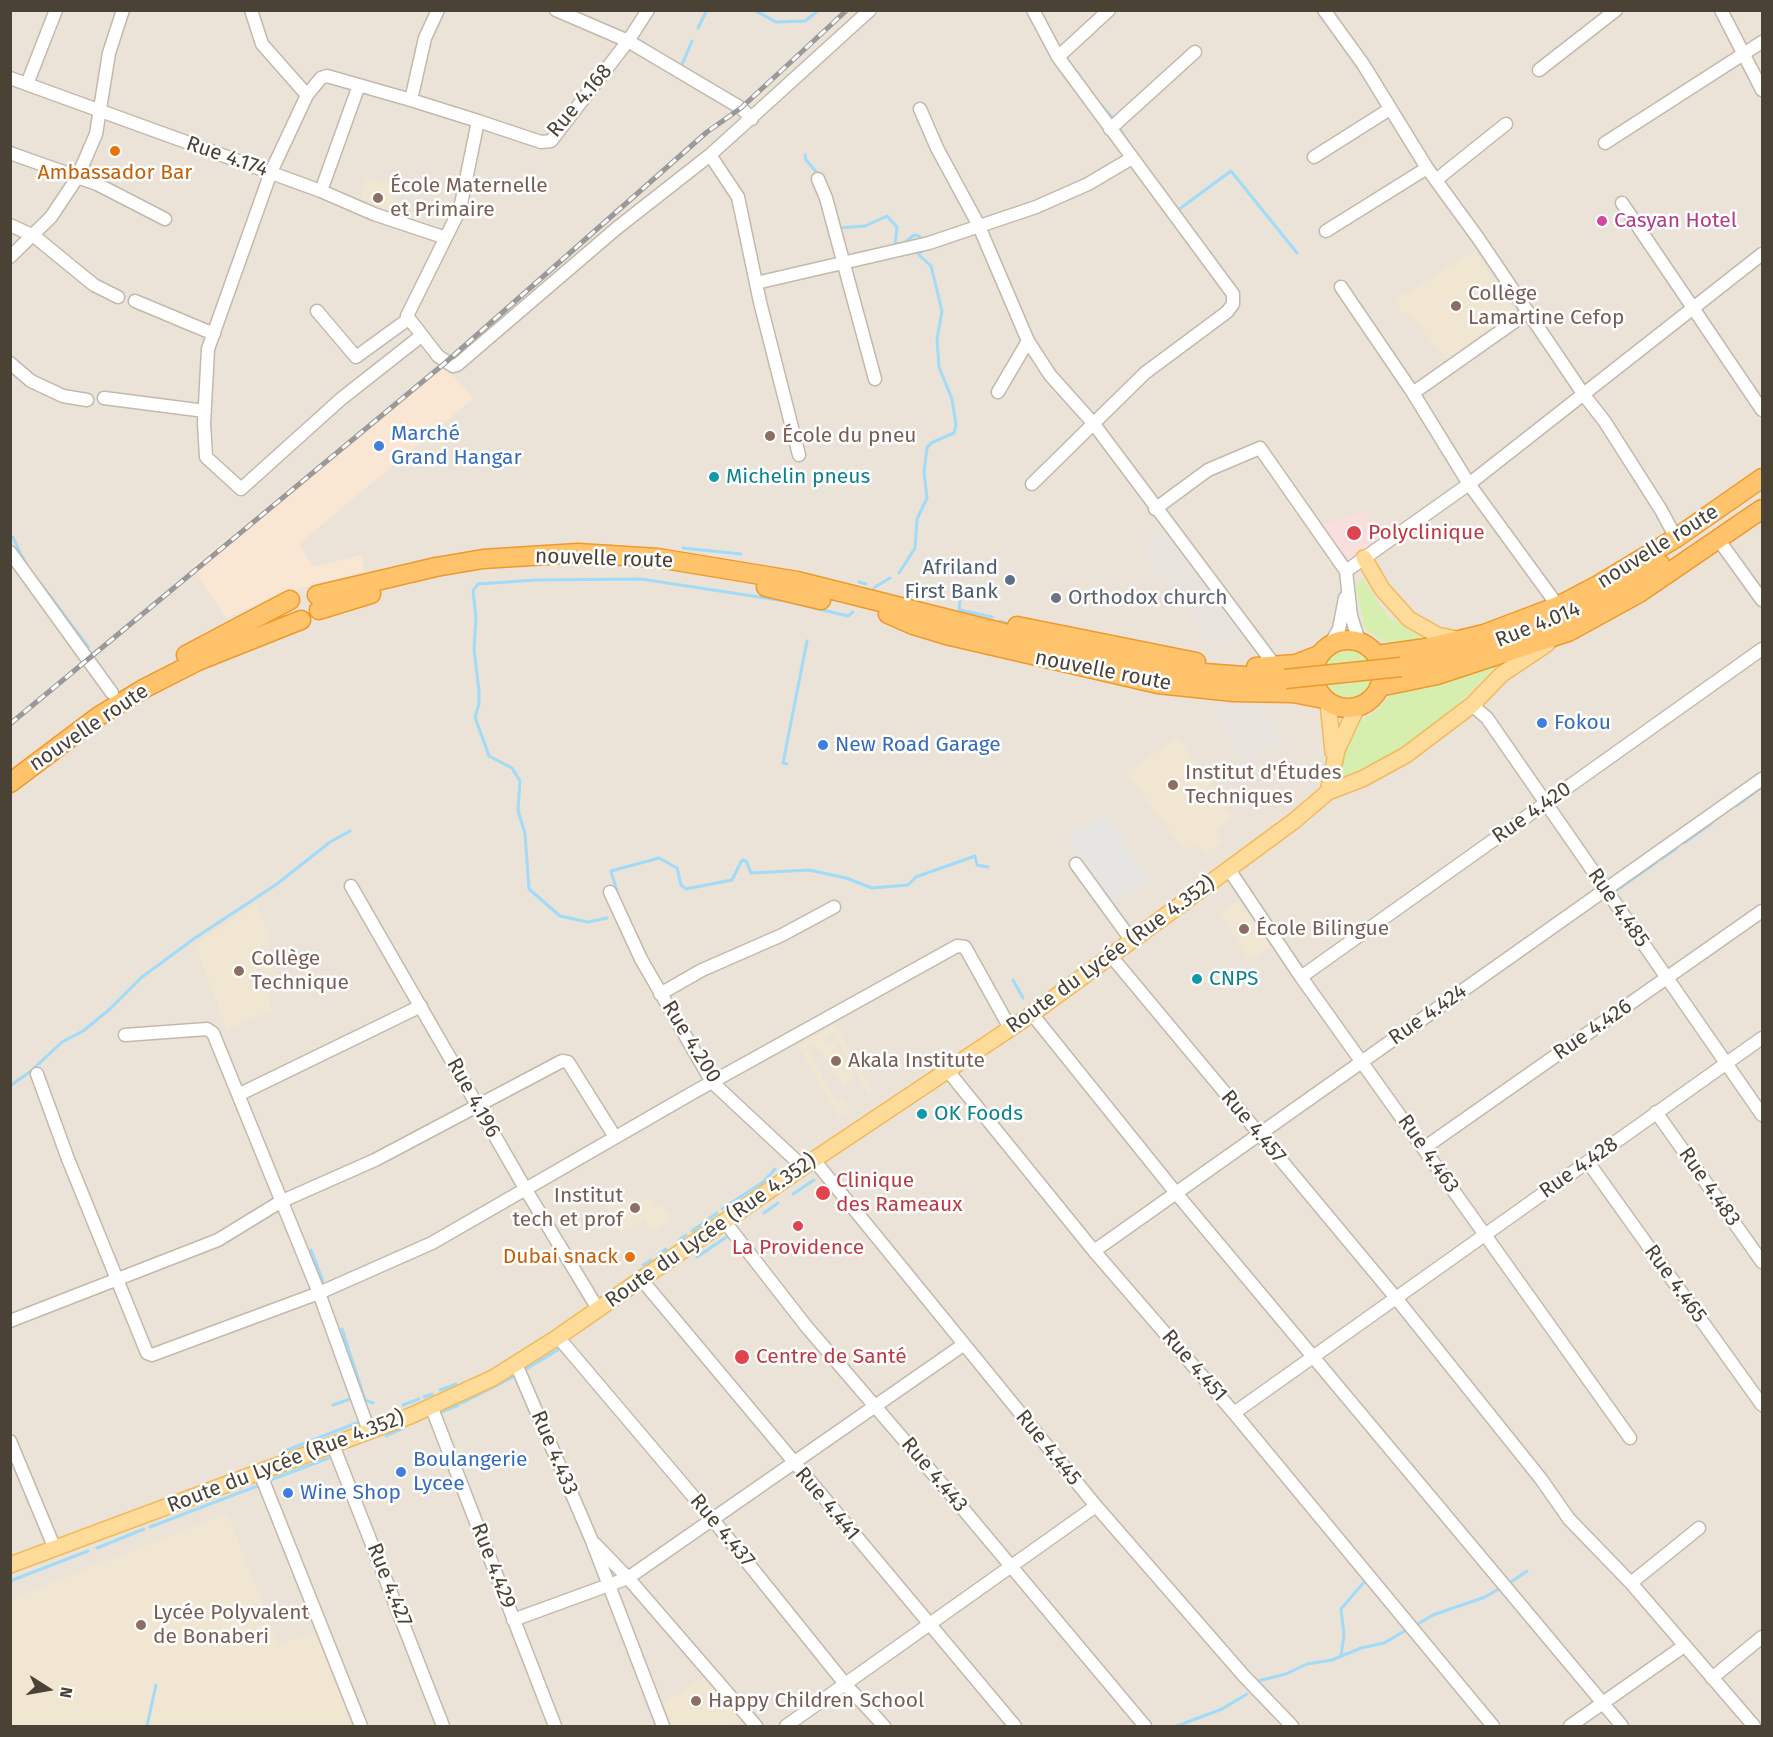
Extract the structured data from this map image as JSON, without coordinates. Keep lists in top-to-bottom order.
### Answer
{
  "streets": {
    "highway": ["nouvelle route", "Rue 4.014"],
    "main road": ["Route du Lycée (Rue 4.352)"],
    "street": [
      "Rue 4.168",
      "Rue 4.174",
      "Rue 4.420",
      "Rue 4.485",
      "Rue 4.424",
      "Rue 4.426",
      "Rue 4.200",
      "Rue 4.196",
      "Rue 4.457",
      "Rue 4.463",
      "Rue 4.428",
      "Rue 4.483",
      "Rue 4.465",
      "Rue 4.451",
      "Rue 4.445",
      "Rue 4.433",
      "Rue 4.443",
      "Rue 4.441",
      "Rue 4.437",
      "Rue 4.429",
      "Rue 4.427"
    ]
  },
  "crossings": [
    ["nouvelle route", "Rue 4.014"],
    ["Rue 4.420", "Rue 4.485"],
    ["Rue 4.420", "Rue 4.463"],
    ["Rue 4.485", "Rue 4.424"],
    ["Rue 4.485", "Rue 4.426"],
    ["Rue 4.485", "Rue 4.428"],
    ["Route du Lycée (Rue 4.352)", "Rue 4.200"],
    ["Route du Lycée (Rue 4.352)", "Rue 4.196"],
    ["Route du Lycée (Rue 4.352)", "Rue 4.457"],
    ["Route du Lycée (Rue 4.352)", "Rue 4.463"],
    ["Route du Lycée (Rue 4.352)", "Rue 4.451"],
    ["Route du Lycée (Rue 4.352)", "Rue 4.445"],
    ["Route du Lycée (Rue 4.352)", "Rue 4.433"],
    ["Route du Lycée (Rue 4.352)", "Rue 4.443"],
    ["Route du Lycée (Rue 4.352)", "Rue 4.441"],
    ["Route du Lycée (Rue 4.352)", "Rue 4.437"],
    ["Route du Lycée (Rue 4.352)", "Rue 4.429"],
    ["Route du Lycée (Rue 4.352)", "Rue 4.427"],
    ["Rue 4.424", "Rue 4.457"],
    ["Rue 4.424", "Rue 4.463"],
    ["Rue 4.424", "Rue 4.451"],
    ["Rue 4.426", "Rue 4.463"],
    ["Rue 4.200", "Rue 4.445"],
    ["Rue 4.457", "Rue 4.428"],
    ["Rue 4.463", "Rue 4.428"],
    ["Rue 4.428", "Rue 4.483"],
    ["Rue 4.428", "Rue 4.465"],
    ["Rue 4.428", "Rue 4.451"]
  ],
  "places": [
    "Ambassador Bar",
    "École Maternelle et Primaire",
    "Casyan Hotel",
    "Collège Lamartine Cefop",
    "École du pneu",
    "Marché Grand Hangar",
    "Michelin pneus",
    "Polyclinique",
    "Afriland First Bank",
    "Orthodox church",
    "Fokou",
    "New Road Garage",
    "Institut d'Études Techniques",
    "École Bilingue",
    "Collège Technique",
    "CNPS",
    "Akala Institute",
    "OK Foods",
    "Clinique des Rameaux",
    "Institut tech et prof",
    "La Providence",
    "Dubai snack",
    "Centre de Santé",
    "Boulangerie Lycee",
    "Wine Shop",
    "Lycée Polyvalent de Bonaberi",
    "Happy Children School"
  ],
  "north": "right"
}
